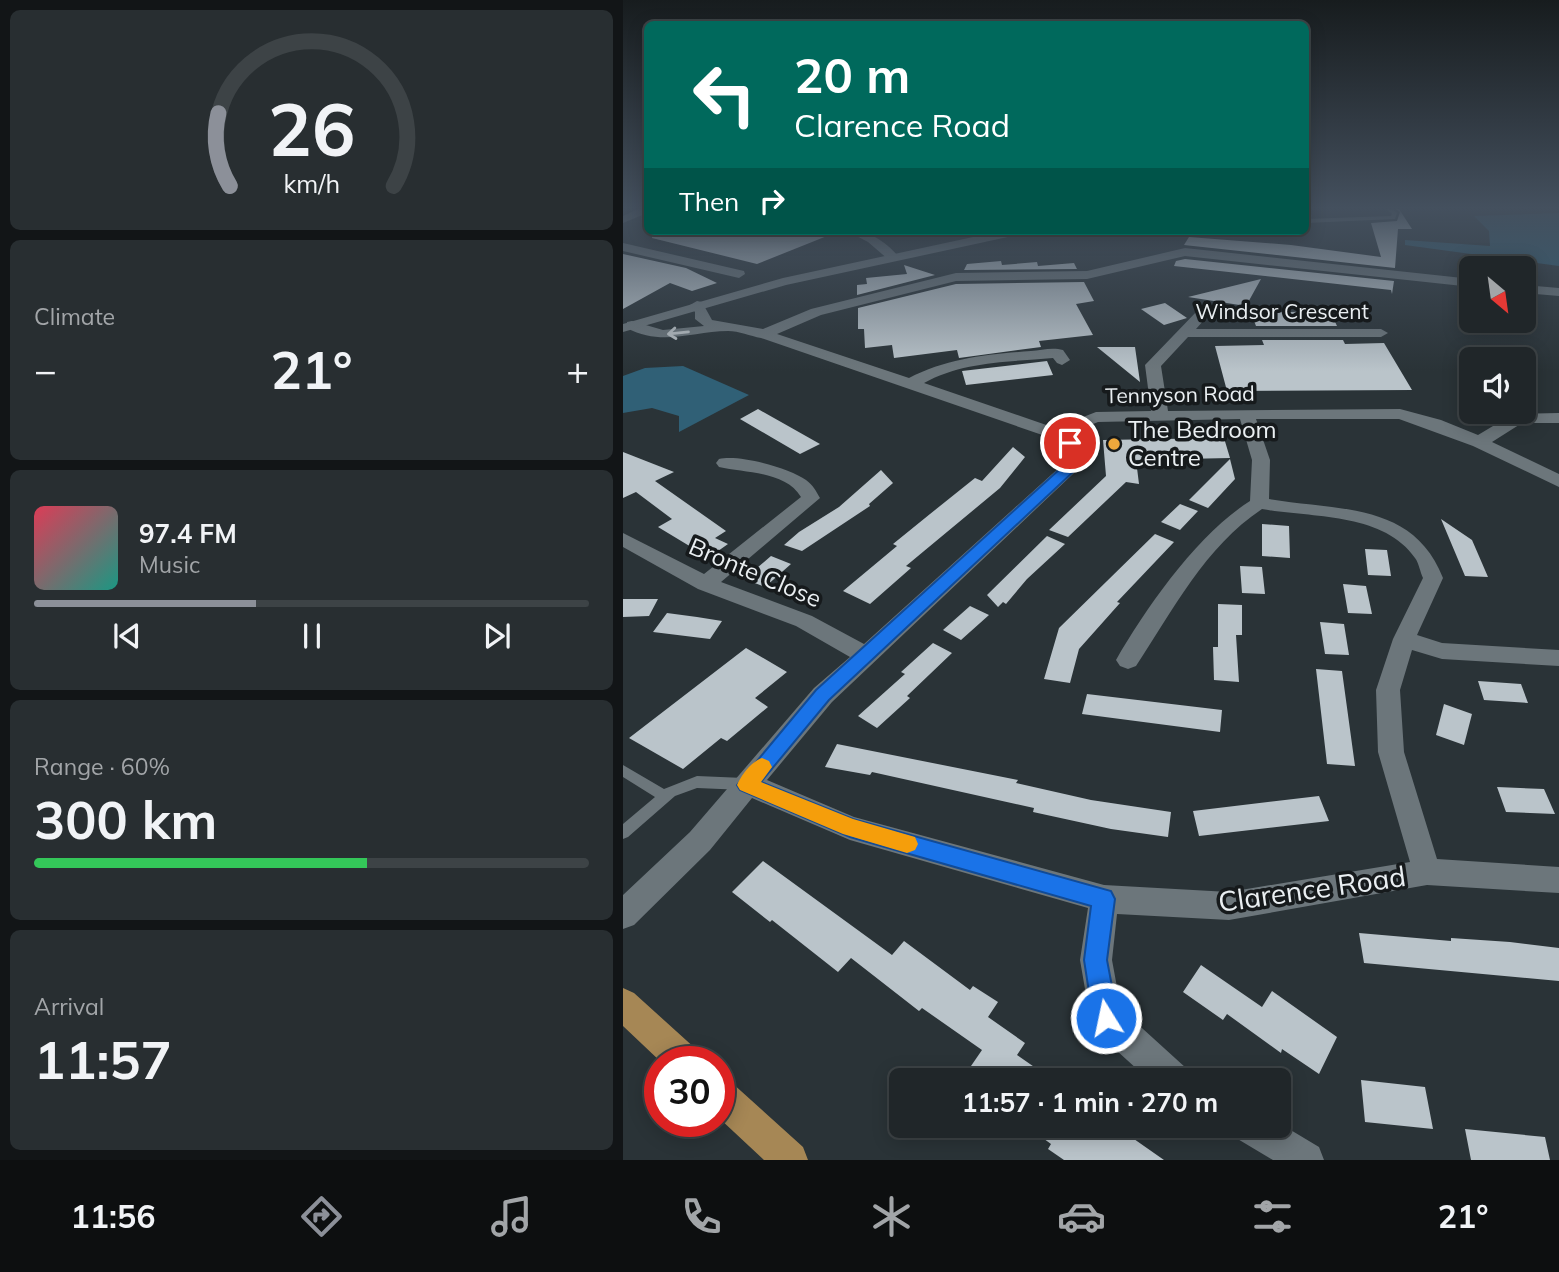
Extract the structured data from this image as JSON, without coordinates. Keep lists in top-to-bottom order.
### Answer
{
  "streets": {
    "street": [
      "Windsor Crescent",
      "Tennyson Road",
      "Bronte Close",
      "Clarence Road"
    ]
  },
  "crossings": [
    ["Windsor Crescent", "Tennyson Road"]
  ],
  "places": ["The Bedroom Centre"],
  "north": "bottom right",
  "page": {
    "turn": ["20 m", "Clarence Road"],
    "then": "Then",
    "tile": [
      "Climate",
      ["Range · 60%", "300 km"],
      ["Arrival", "11:57"]
    ],
    "heat": ["−", "21°", "+"],
    "song": ["97.4 FM", "Music"],
    "limit": "30",
    "trip": "11:57 · 1 min · 270 m",
    "tabs": ["11:56", "21°"],
    "gauge": ["26", "km/h"]
  }
}
